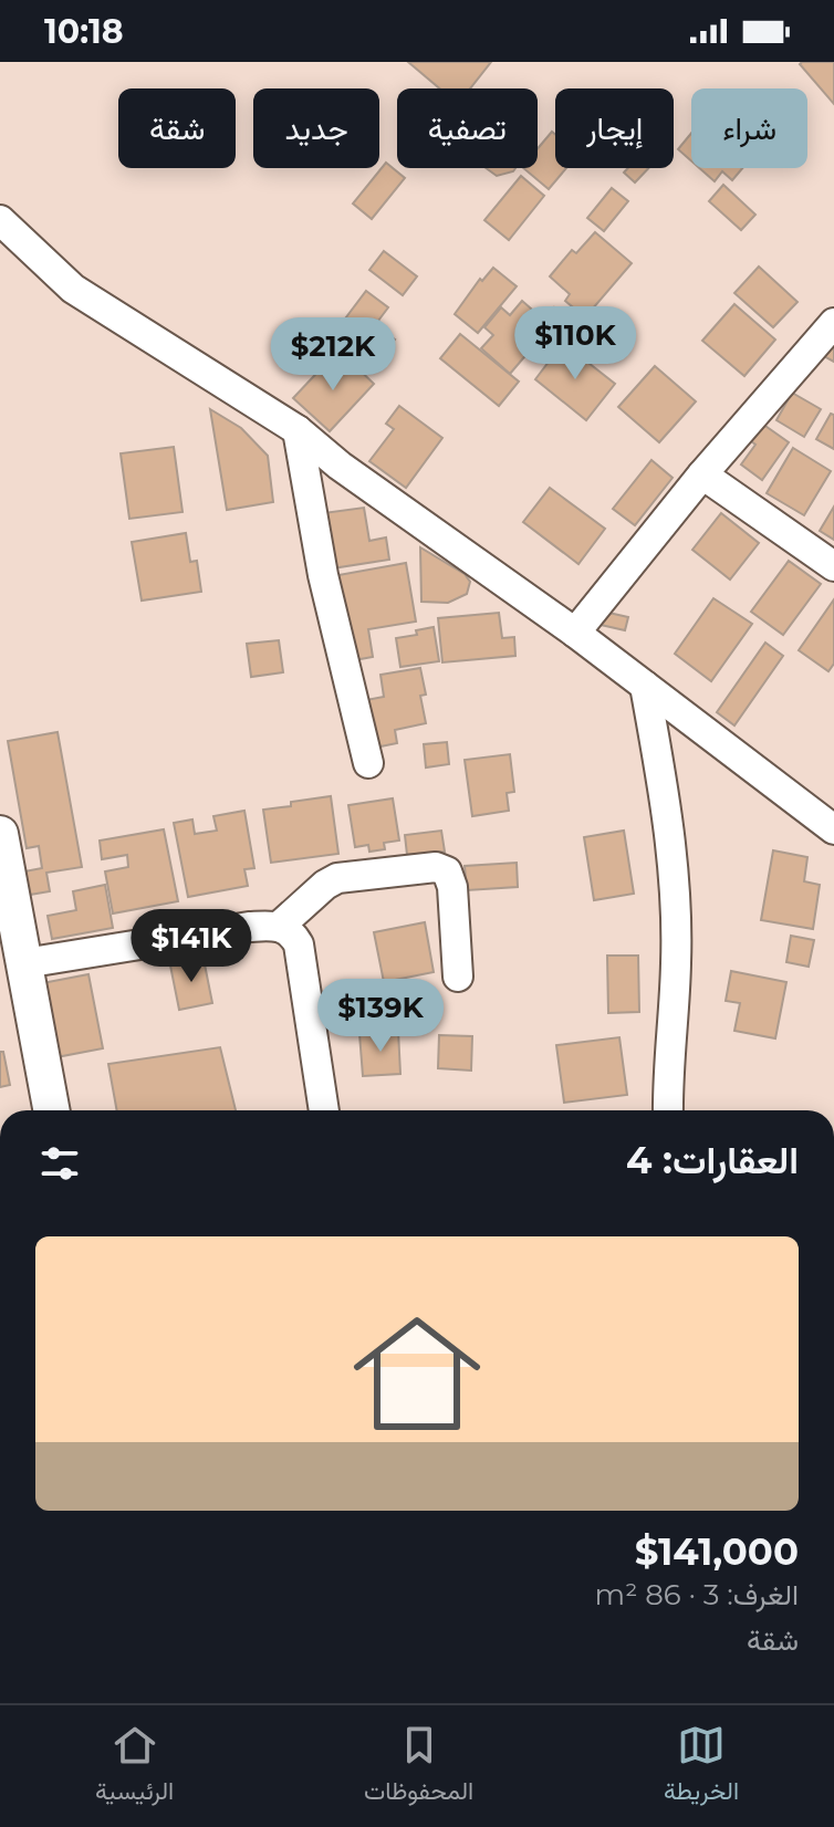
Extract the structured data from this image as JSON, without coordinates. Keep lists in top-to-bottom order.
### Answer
{
  "page": {
    "status": "10:18",
    "chip": [
      "شراء",
      "إيجار",
      "تصفية",
      "جديد",
      "شقة"
    ],
    "price": [
      "$110K",
      "$212K",
      "$141K",
      "$139K"
    ],
    "heading": "العقارات: 4",
    "list": [
      {
        "name": "$141,000",
        "note": "الغرف: 3 · 86 m² · شقة"
      }
    ],
    "tabs": ["الخريطة", "المحفوظات", "الرئيسية"]
  }
}
